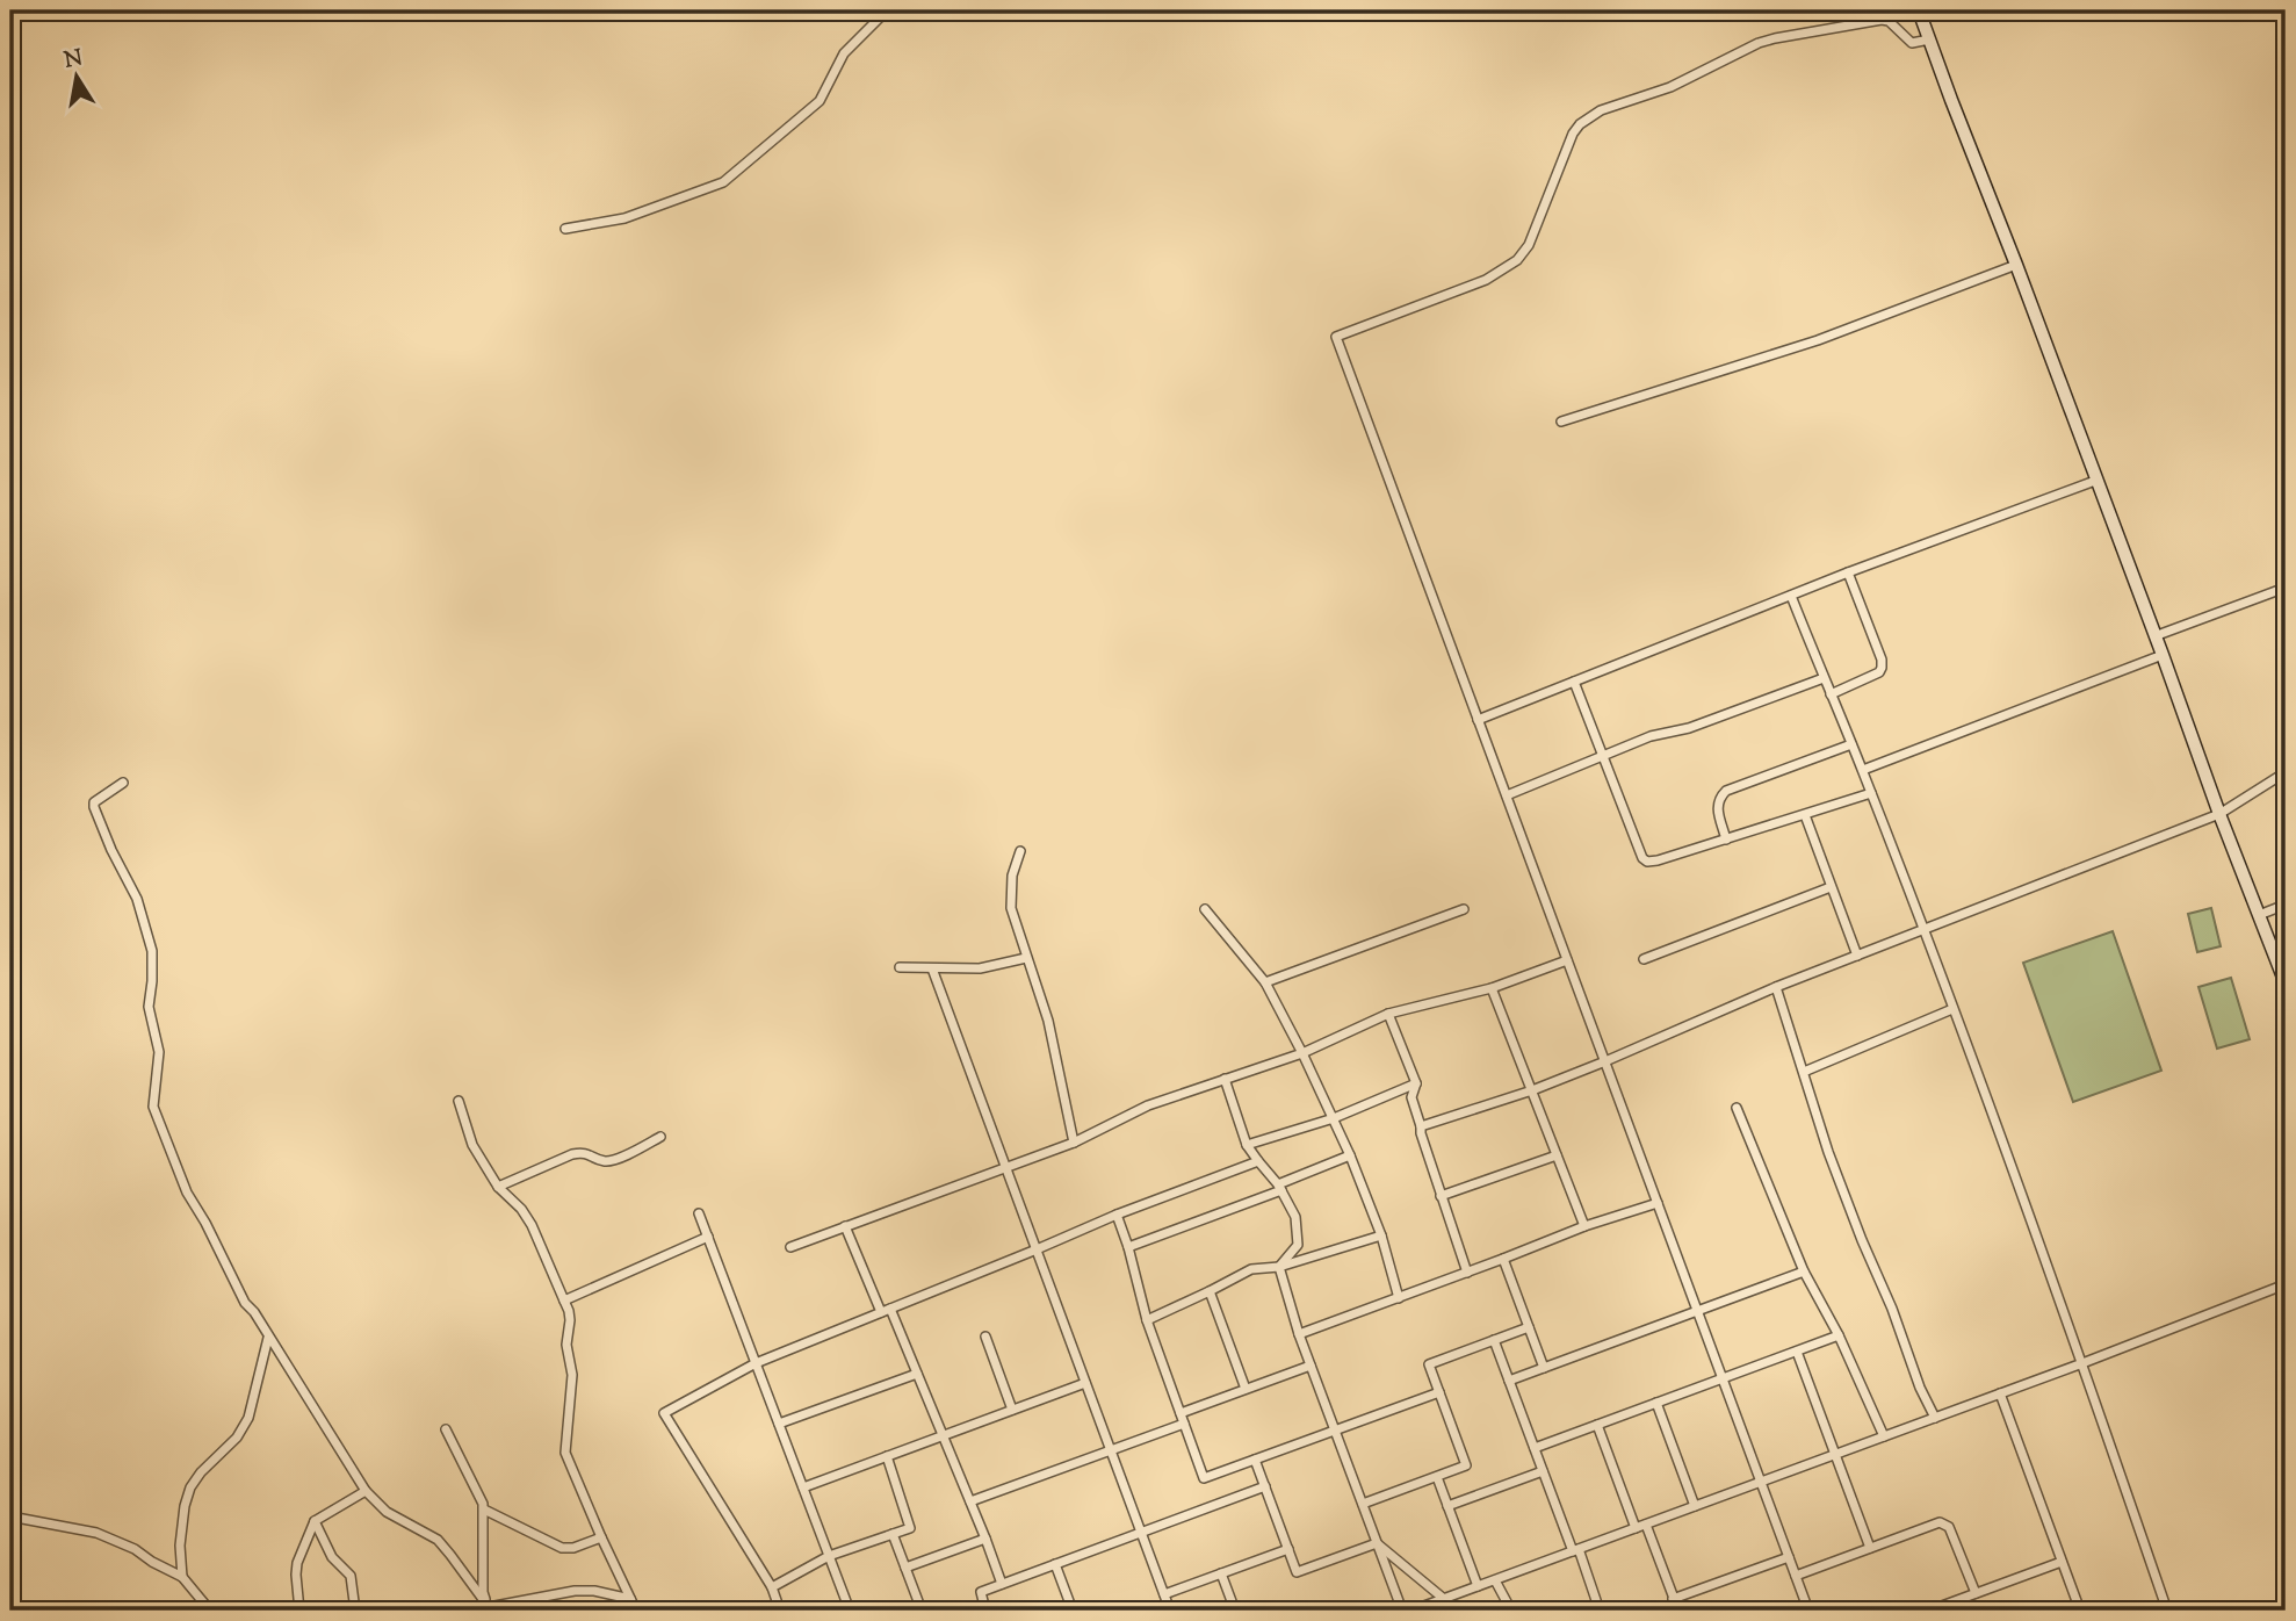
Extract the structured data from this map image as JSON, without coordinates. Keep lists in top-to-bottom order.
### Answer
{
  "north": "top"
}
